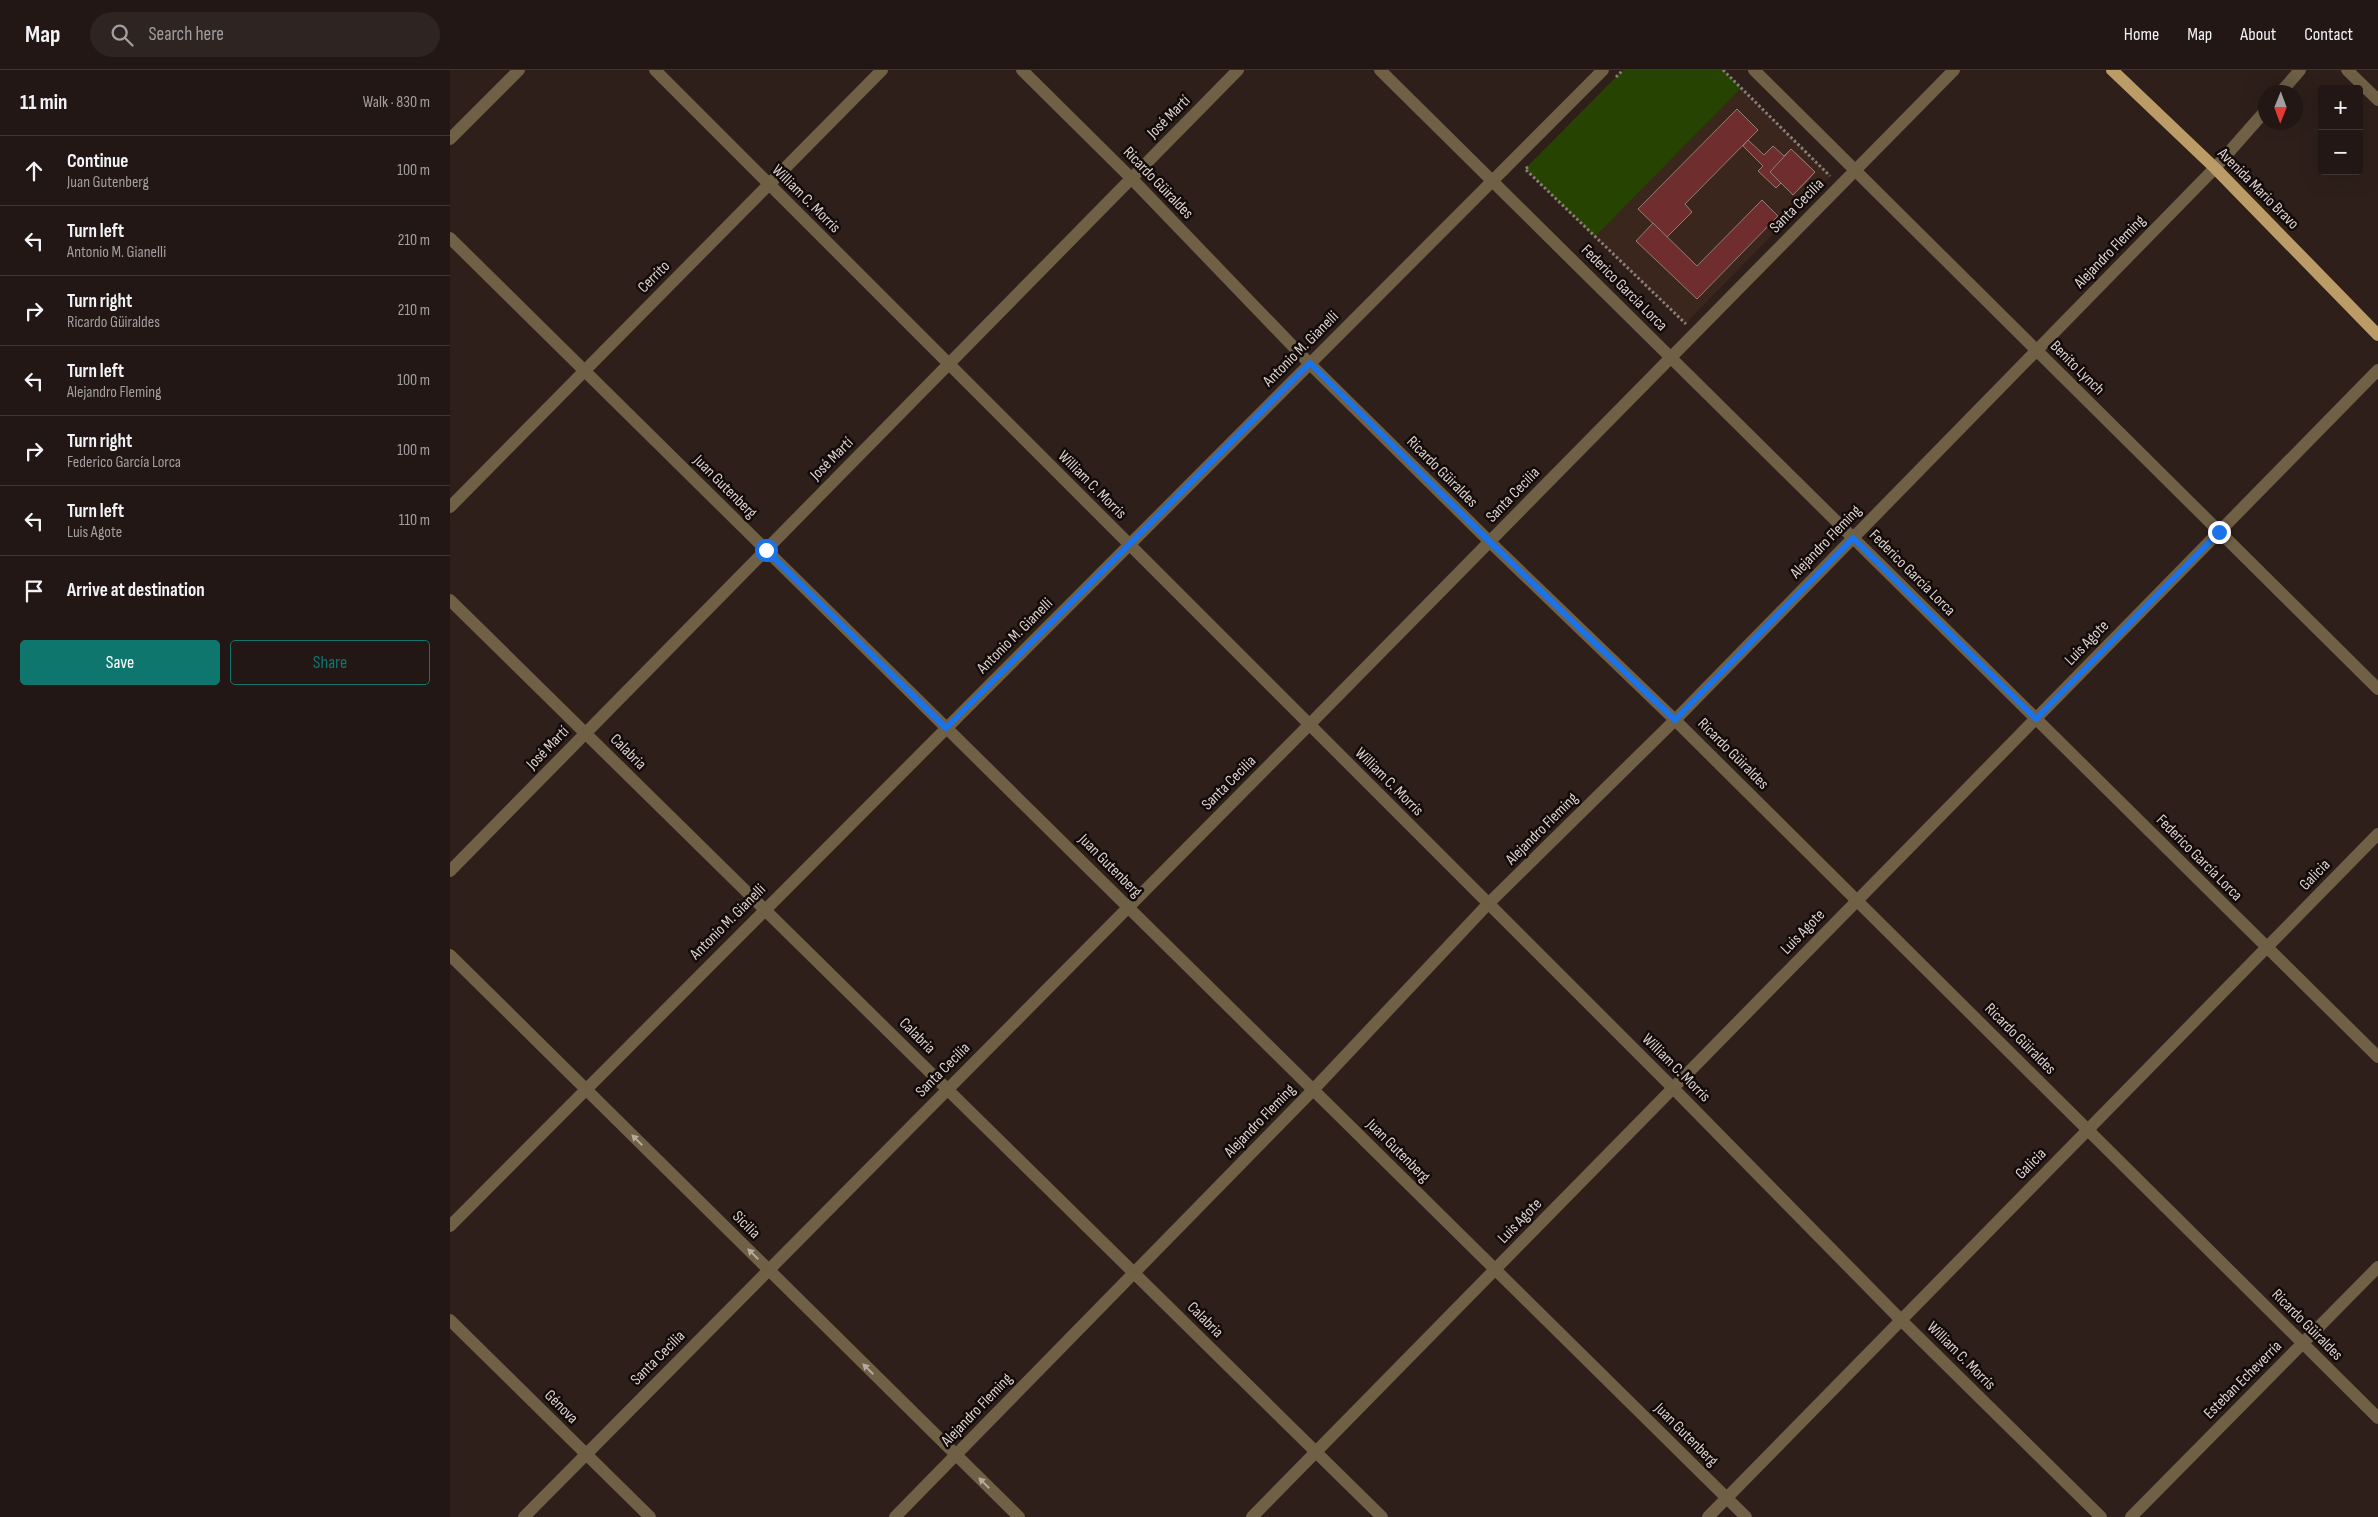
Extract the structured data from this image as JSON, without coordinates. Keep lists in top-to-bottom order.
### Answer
{
  "streets": {
    "main road": ["Avenida Mario Bravo"],
    "street": [
      "José Martí",
      "Ricardo Güiraldes",
      "William C. Morris",
      "Santa Cecilia",
      "Alejandro Fleming",
      "Cerrito",
      "Federico García Lorca",
      "Antonio M. Gianelli",
      "Benito Lynch",
      "Juan Gutenberg",
      "Luis Agote",
      "Calabria",
      "Galicia",
      "Sicilia",
      "Esteban Echeverría",
      "Génova"
    ]
  },
  "crossings": [
    ["José Martí", "Ricardo Güiraldes"],
    ["José Martí", "William C. Morris"],
    ["José Martí", "Juan Gutenberg"],
    ["José Martí", "Calabria"],
    ["Ricardo Güiraldes", "Santa Cecilia"],
    ["Ricardo Güiraldes", "Alejandro Fleming"],
    ["Ricardo Güiraldes", "Antonio M. Gianelli"],
    ["Ricardo Güiraldes", "Luis Agote"],
    ["Ricardo Güiraldes", "Galicia"],
    ["Ricardo Güiraldes", "Esteban Echeverría"],
    ["Avenida Mario Bravo", "Alejandro Fleming"],
    ["William C. Morris", "Santa Cecilia"],
    ["William C. Morris", "Alejandro Fleming"],
    ["William C. Morris", "Cerrito"],
    ["William C. Morris", "Antonio M. Gianelli"],
    ["William C. Morris", "Luis Agote"],
    ["William C. Morris", "Galicia"],
    ["Santa Cecilia", "Federico García Lorca"],
    ["Santa Cecilia", "Benito Lynch"],
    ["Santa Cecilia", "Juan Gutenberg"],
    ["Santa Cecilia", "Calabria"],
    ["Santa Cecilia", "Sicilia"],
    ["Santa Cecilia", "Génova"],
    ["Alejandro Fleming", "Federico García Lorca"],
    ["Alejandro Fleming", "Benito Lynch"],
    ["Alejandro Fleming", "Juan Gutenberg"],
    ["Alejandro Fleming", "Calabria"],
    ["Alejandro Fleming", "Sicilia"],
    ["Cerrito", "Juan Gutenberg"],
    ["Federico García Lorca", "Antonio M. Gianelli"],
    ["Federico García Lorca", "Luis Agote"],
    ["Federico García Lorca", "Galicia"],
    ["Antonio M. Gianelli", "Juan Gutenberg"],
    ["Antonio M. Gianelli", "Calabria"],
    ["Antonio M. Gianelli", "Sicilia"],
    ["Benito Lynch", "Luis Agote"],
    ["Juan Gutenberg", "Luis Agote"],
    ["Juan Gutenberg", "Galicia"],
    ["Luis Agote", "Calabria"]
  ],
  "one_way": ["Sicilia"],
  "north": "bottom",
  "page": {
    "header": "Map",
    "search": "Search here",
    "nav": [
      "Home",
      "Map",
      "About",
      "Contact"
    ],
    "heading": ["11 min", "Walk · 830 m"],
    "map_buttons": ["+", "−"],
    "list": [
      ["Continue", "Juan Gutenberg", "100 m"],
      ["Turn left", "Antonio M. Gianelli", "210 m"],
      ["Turn right", "Ricardo Güiraldes", "210 m"],
      ["Turn left", "Alejandro Fleming", "100 m"],
      ["Turn right", "Federico García Lorca", "100 m"],
      ["Turn left", "Luis Agote", "110 m"],
      "Arrive at destination"
    ],
    "buttons": ["Save", "Share"]
  }
}
